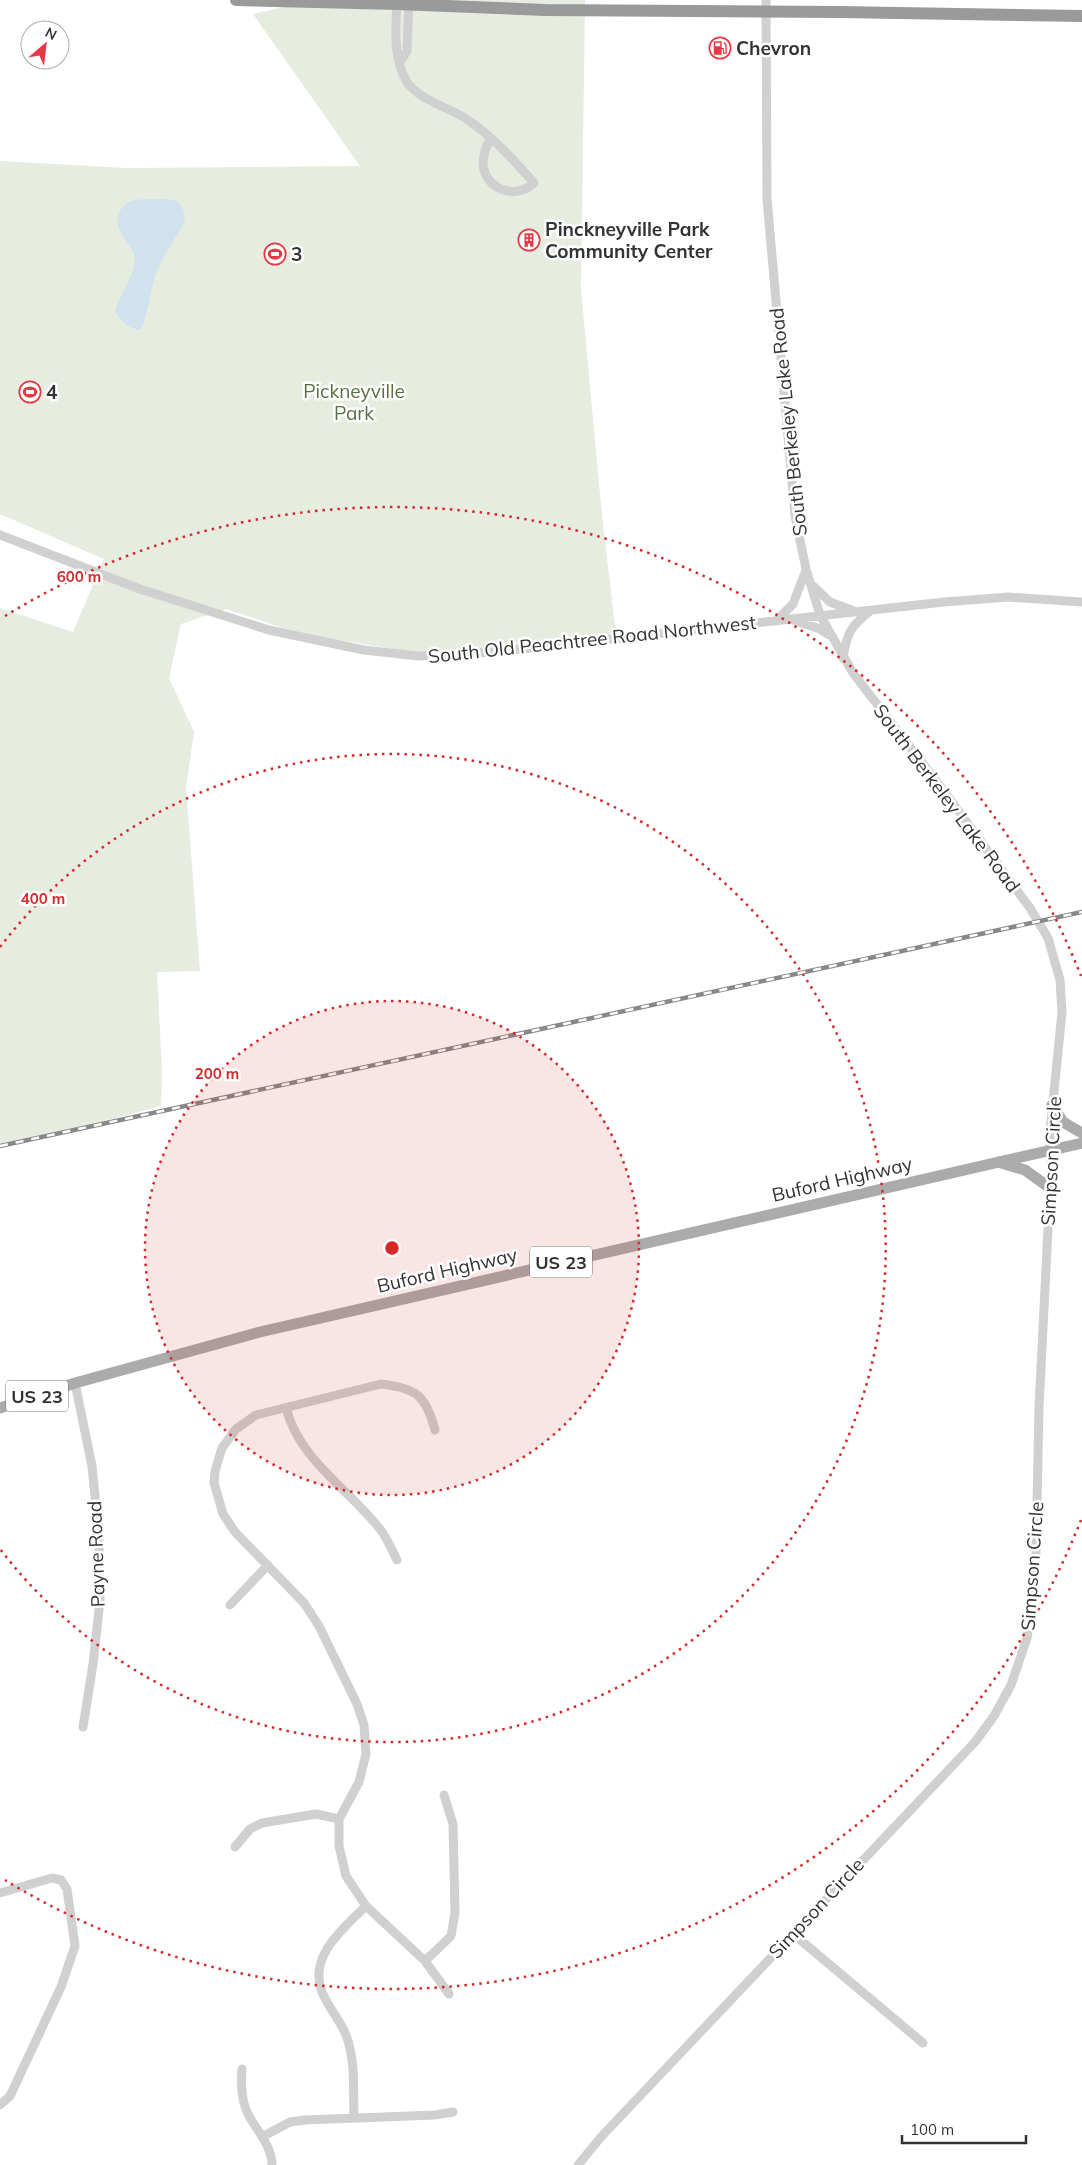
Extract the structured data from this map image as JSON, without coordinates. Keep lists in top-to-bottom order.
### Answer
{
  "streets": {
    "main road": ["Buford Highway", "US 23"],
    "street": [
      "South Berkeley Lake Road",
      "South Old Peachtree Road Northwest",
      "Simpson Circle",
      "Payne Road"
    ]
  },
  "crossings": [
    ["South Berkeley Lake Road", "South Old Peachtree Road Northwest"],
    ["South Berkeley Lake Road", "Simpson Circle"],
    ["Simpson Circle", "Buford Highway"],
    ["Buford Highway", "Payne Road"]
  ],
  "parks": ["Pickneyville Park"],
  "places": {
    "fuel station": ["Chevron"],
    "building": ["Pinckneyville Park Community Center"],
    "sports": ["3", "4"]
  },
  "scale_bar": "100 m",
  "north": "top right",
  "rings": ["600 m", "400 m", "200 m"]
}
